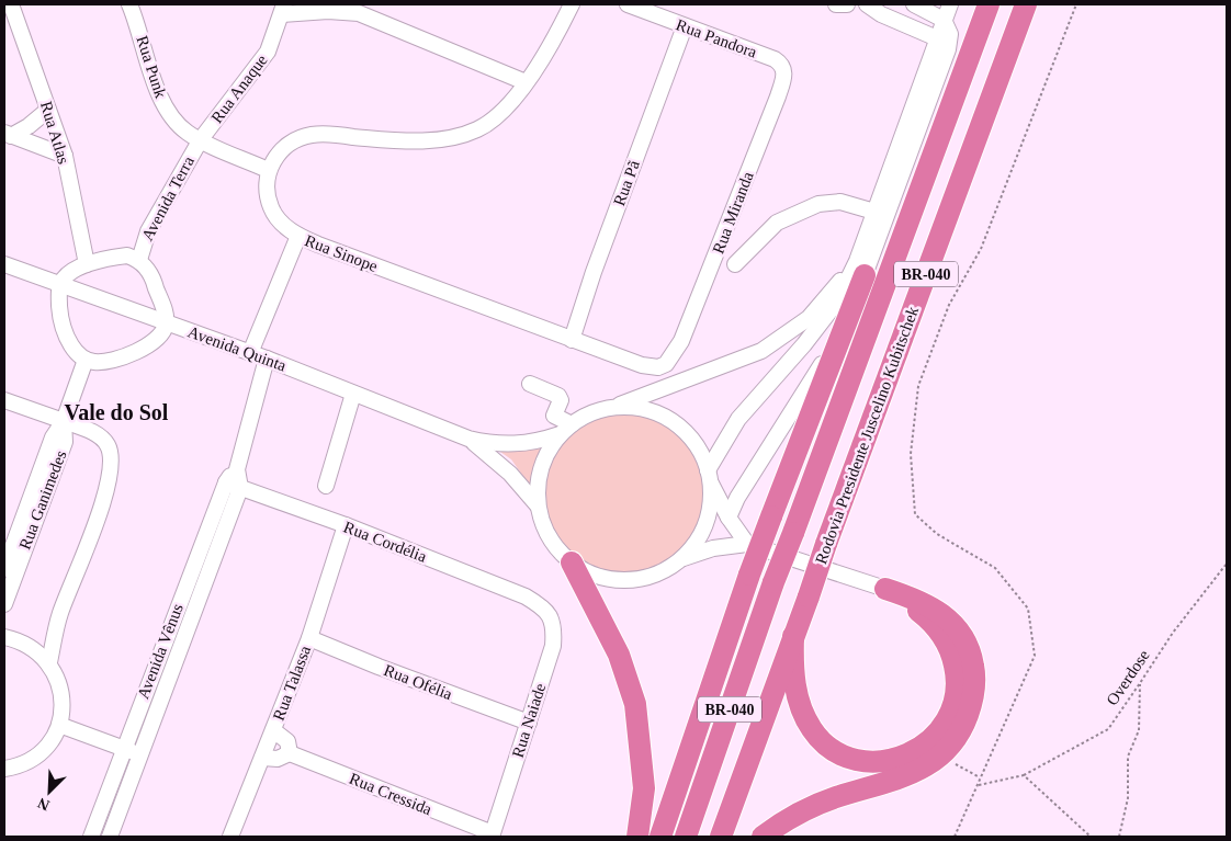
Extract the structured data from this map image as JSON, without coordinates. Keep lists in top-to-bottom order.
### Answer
{
  "streets": {
    "highway": ["BR-040", "Rodovia Presidente Juscelino Kubitschek"],
    "street": [
      "Rua Pandora",
      "Rua Punk",
      "Rua Anaque",
      "Rua Atlas",
      "Rua Pã",
      "Avenida Terra",
      "Rua Miranda",
      "Rua Sinope",
      "Avenida Quinta",
      "Rua Ganimedes",
      "Rua Cordélia",
      "Avenida Vênus",
      "Rua Ofélia",
      "Rua Talassa",
      "Rua Naiade",
      "Rua Cressida"
    ],
    "path": ["Overdose"]
  },
  "crossings": [
    ["Rua Pandora", "Rua Pã"],
    ["Rua Pandora", "Rua Miranda"],
    ["Rua Punk", "Rua Anaque"],
    ["Rua Punk", "Avenida Terra"],
    ["Rua Punk", "Rua Sinope"],
    ["Rua Anaque", "Avenida Terra"],
    ["Rua Pã", "Rua Sinope"],
    ["Rua Miranda", "Rua Sinope"],
    ["Rua Cordélia", "Avenida Vênus"],
    ["Rua Cordélia", "Rua Talassa"],
    ["Rua Cordélia", "Rua Naiade"],
    ["Rua Ofélia", "Rua Talassa"],
    ["Rua Ofélia", "Rua Naiade"],
    ["Rua Naiade", "Rua Cressida"]
  ],
  "districts": ["Vale do Sol"],
  "north": "bottom left"
}
